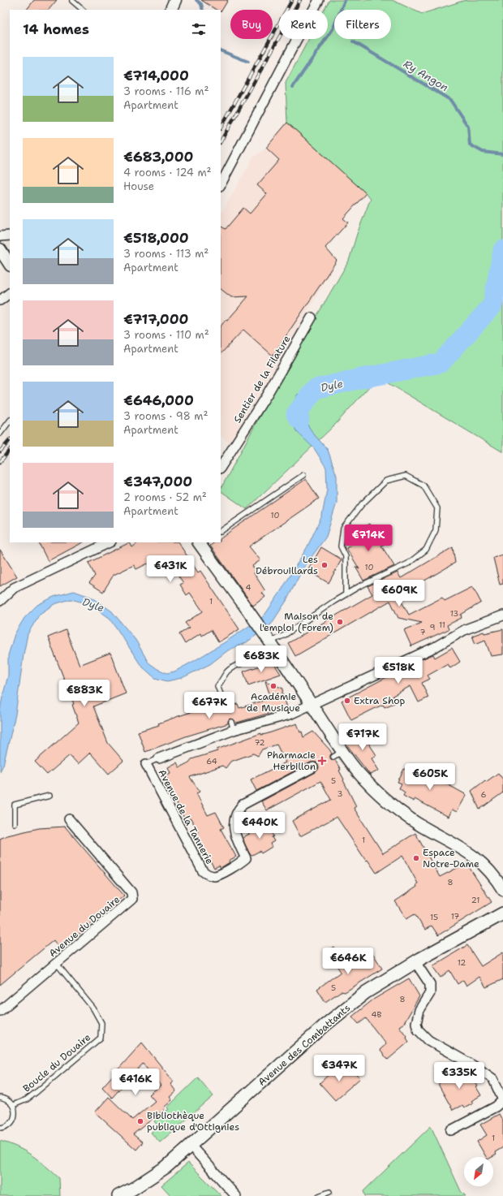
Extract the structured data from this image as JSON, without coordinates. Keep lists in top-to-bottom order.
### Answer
{
  "streets": {
    "main road": ["Avenue des Combattants"],
    "street": ["Sentier de la Filature", "Avenue de la Tannerie", "Avenue du Douaire"],
    "lane": ["Boucle du Douaire"]
  },
  "crossings": [
    ["Avenue du Douaire", "Boucle du Douaire"]
  ],
  "water": ["Ry Angon", "Dyle"],
  "places": {
    "other": [
      "Les Débrouillards",
      "Maison de l'emploi (Forem)",
      "Académie de Musique",
      "Extra Shop",
      "Espace Notre-Dame",
      "Bibliothèque publique d'Ottignies"
    ],
    "health": ["Pharmacie Herbillon"]
  },
  "house_numbers": [
    "10",
    "10",
    "4",
    "1",
    "13",
    "11",
    "9",
    "7",
    "72",
    "64",
    "5",
    "3",
    "6",
    "1",
    "8",
    "21",
    "17",
    "15",
    "12",
    "5",
    "8",
    "4B",
    "1"
  ],
  "north": "bottom left",
  "page": {
    "chip": ["Buy", "Rent", "Filters"],
    "heading": "14 homes",
    "list": [
      {
        "name": "€714,000",
        "note": "3 rooms · 116 m² · Apartment"
      },
      {
        "name": "€683,000",
        "note": "4 rooms · 124 m² · House"
      },
      {
        "name": "€518,000",
        "note": "3 rooms · 113 m² · Apartment"
      },
      {
        "name": "€717,000",
        "note": "3 rooms · 110 m² · Apartment"
      },
      {
        "name": "€646,000",
        "note": "3 rooms · 98 m² · Apartment"
      },
      {
        "name": "€347,000",
        "note": "2 rooms · 52 m² · Apartment"
      }
    ],
    "price": [
      "€714K",
      "€431K",
      "€609K",
      "€683K",
      "€518K",
      "€883K",
      "€677K",
      "€717K",
      "€605K",
      "€440K",
      "€646K",
      "€347K",
      "€335K",
      "€416K"
    ]
  }
}
